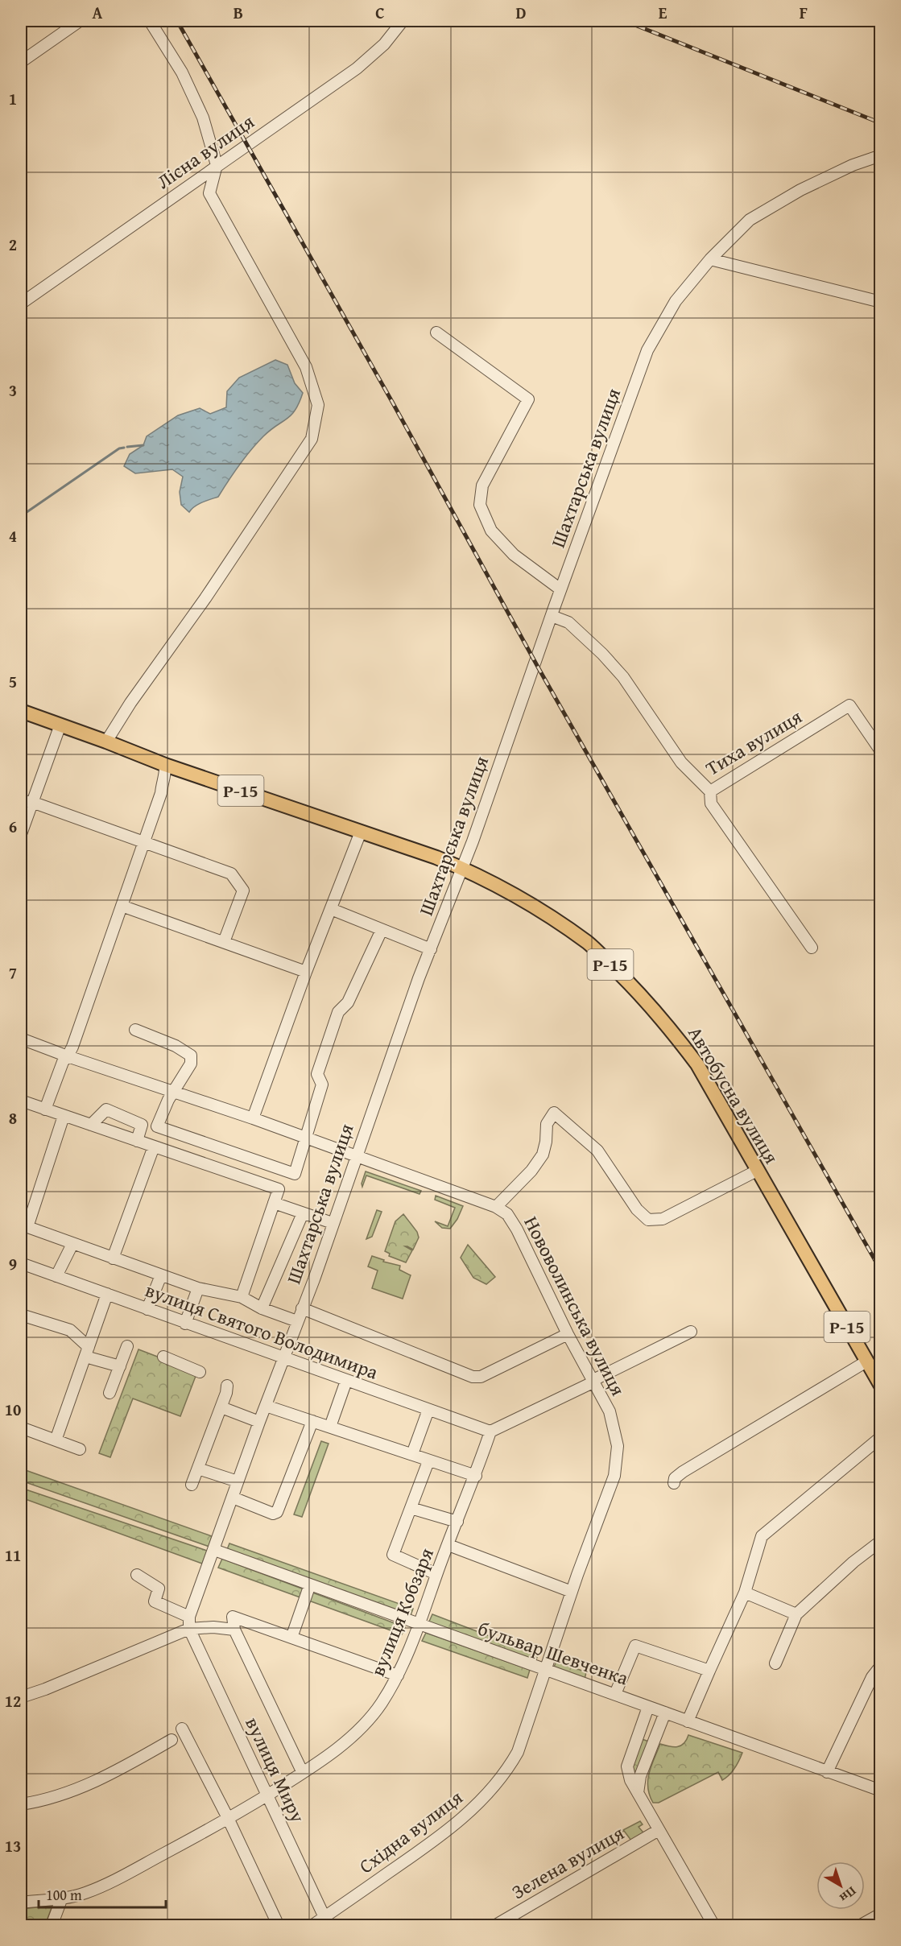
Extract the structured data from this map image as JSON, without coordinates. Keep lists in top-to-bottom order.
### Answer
{
  "streets": {
    "main road": ["Р-15", "Автобусна вулиця"],
    "street": [
      "Лісна вулиця",
      "Шахтарська вулиця",
      "Тиха вулиця",
      "Нововолинська вулиця",
      "вулиця Святого Володимира",
      "вулиця Кобзаря",
      "бульвар Шевченка",
      "вулиця Миру",
      "Східна вулиця",
      "Зелена вулиця"
    ]
  },
  "crossings": [
    ["Шахтарська вулиця", "Тиха вулиця"],
    ["Шахтарська вулиця", "Р-15"],
    ["Шахтарська вулиця", "Автобусна вулиця"],
    ["Шахтарська вулиця", "Нововолинська вулиця"],
    ["Шахтарська вулиця", "вулиця Святого Володимира"],
    ["Шахтарська вулиця", "бульвар Шевченка"],
    ["Шахтарська вулиця", "вулиця Миру"],
    ["Р-15", "Автобусна вулиця"],
    ["Нововолинська вулиця", "бульвар Шевченка"],
    ["Нововолинська вулиця", "Східна вулиця"],
    ["вулиця Святого Володимира", "вулиця Кобзаря"],
    ["вулиця Кобзаря", "бульвар Шевченка"],
    ["вулиця Кобзаря", "вулиця Миру"],
    ["бульвар Шевченка", "Східна вулиця"],
    ["вулиця Миру", "Східна вулиця"]
  ],
  "scale_bar": "100 m",
  "north": "bottom right",
  "grid": {
    "columns": [
      "A",
      "B",
      "C",
      "D",
      "E",
      "F"
    ],
    "rows": [
      "1",
      "2",
      "3",
      "4",
      "5",
      "6",
      "7",
      "8",
      "9",
      "10",
      "11",
      "12",
      "13"
    ]
  }
}
